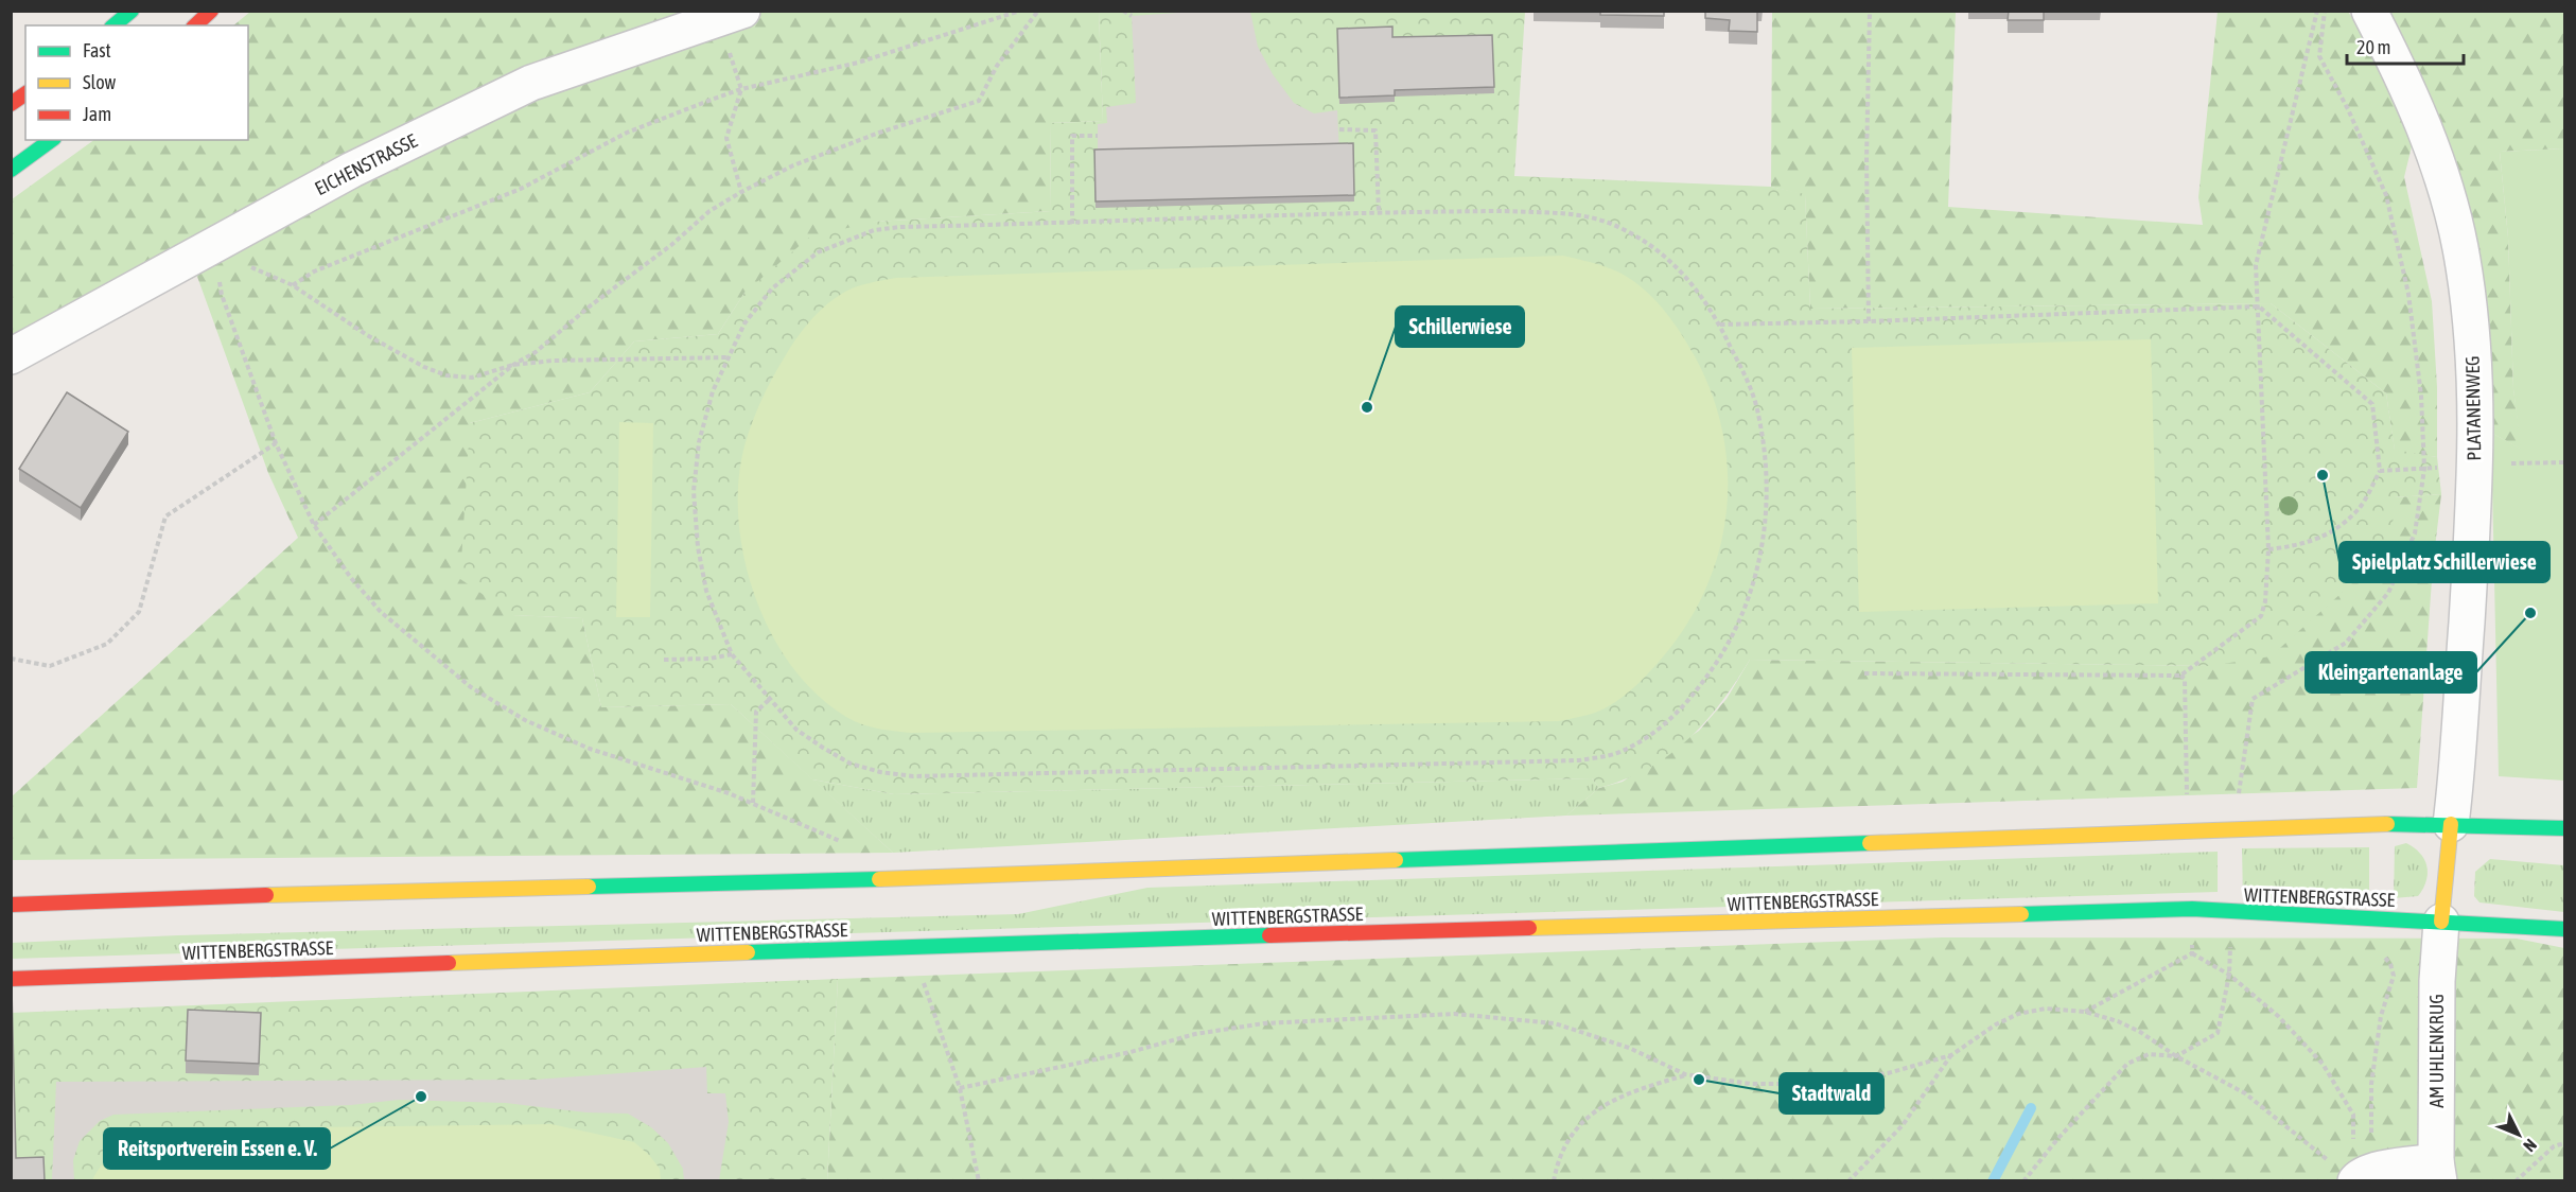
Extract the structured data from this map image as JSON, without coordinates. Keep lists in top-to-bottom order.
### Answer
{
  "streets": {
    "main road": ["WITTENBERGSTRASSE"],
    "street": ["EICHENSTRASSE", "PLATANENWEG", "AM UHLENKRUG"]
  },
  "crossings": [
    ["WITTENBERGSTRASSE", "AM UHLENKRUG"]
  ],
  "places": [
    "Schillerwiese",
    "Spielplatz Schillerwiese",
    "Kleingartenanlage",
    "Stadtwald",
    "Reitsportverein Essen e. V."
  ],
  "legend": ["Fast", "Slow", "Jam"],
  "scale_bar": "20 m",
  "north": "bottom right"
}
